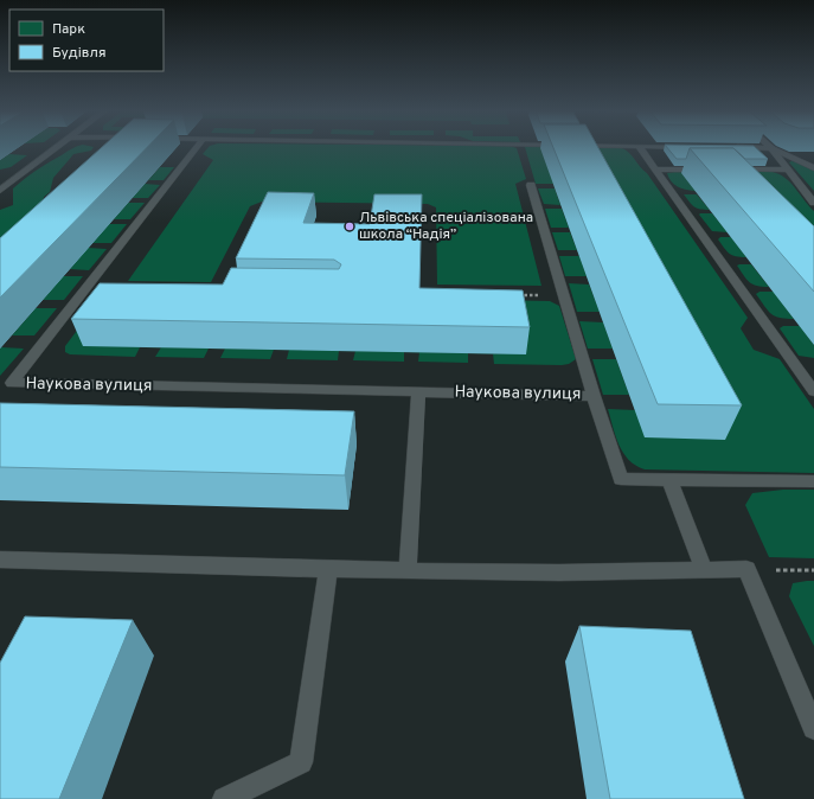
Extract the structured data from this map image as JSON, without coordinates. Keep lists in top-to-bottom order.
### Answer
{
  "streets": {
    "lane": ["Наукова вулиця"]
  },
  "places": ["Львівська спеціалізована школа “Надія”"],
  "legend": ["Парк", "Будівля"]
}
